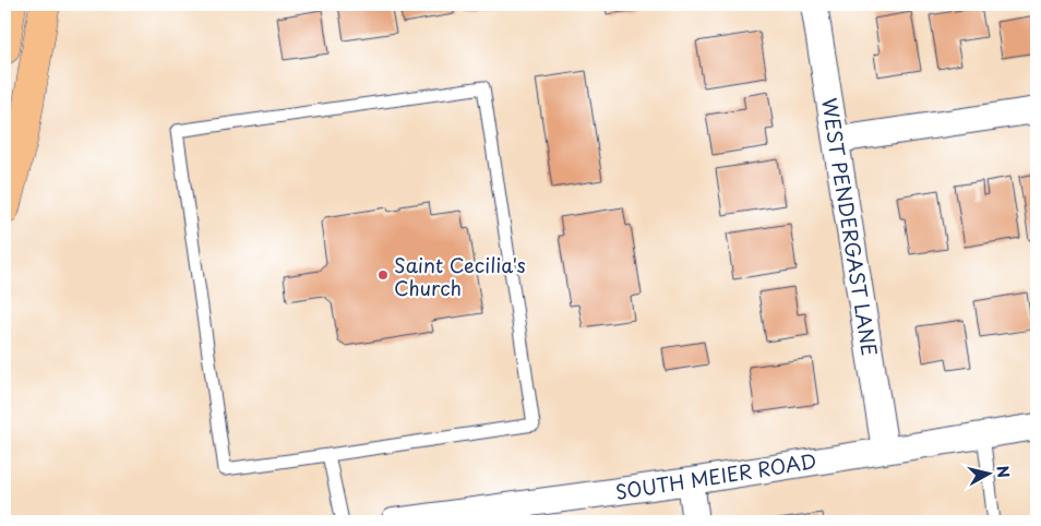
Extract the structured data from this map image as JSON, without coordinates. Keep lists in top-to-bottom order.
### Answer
{
  "streets": {
    "street": ["WEST PENDERGAST LANE", "SOUTH MEIER ROAD"]
  },
  "crossings": [
    ["WEST PENDERGAST LANE", "SOUTH MEIER ROAD"]
  ],
  "places": ["Saint Cecilia's Church"],
  "north": "right"
}
